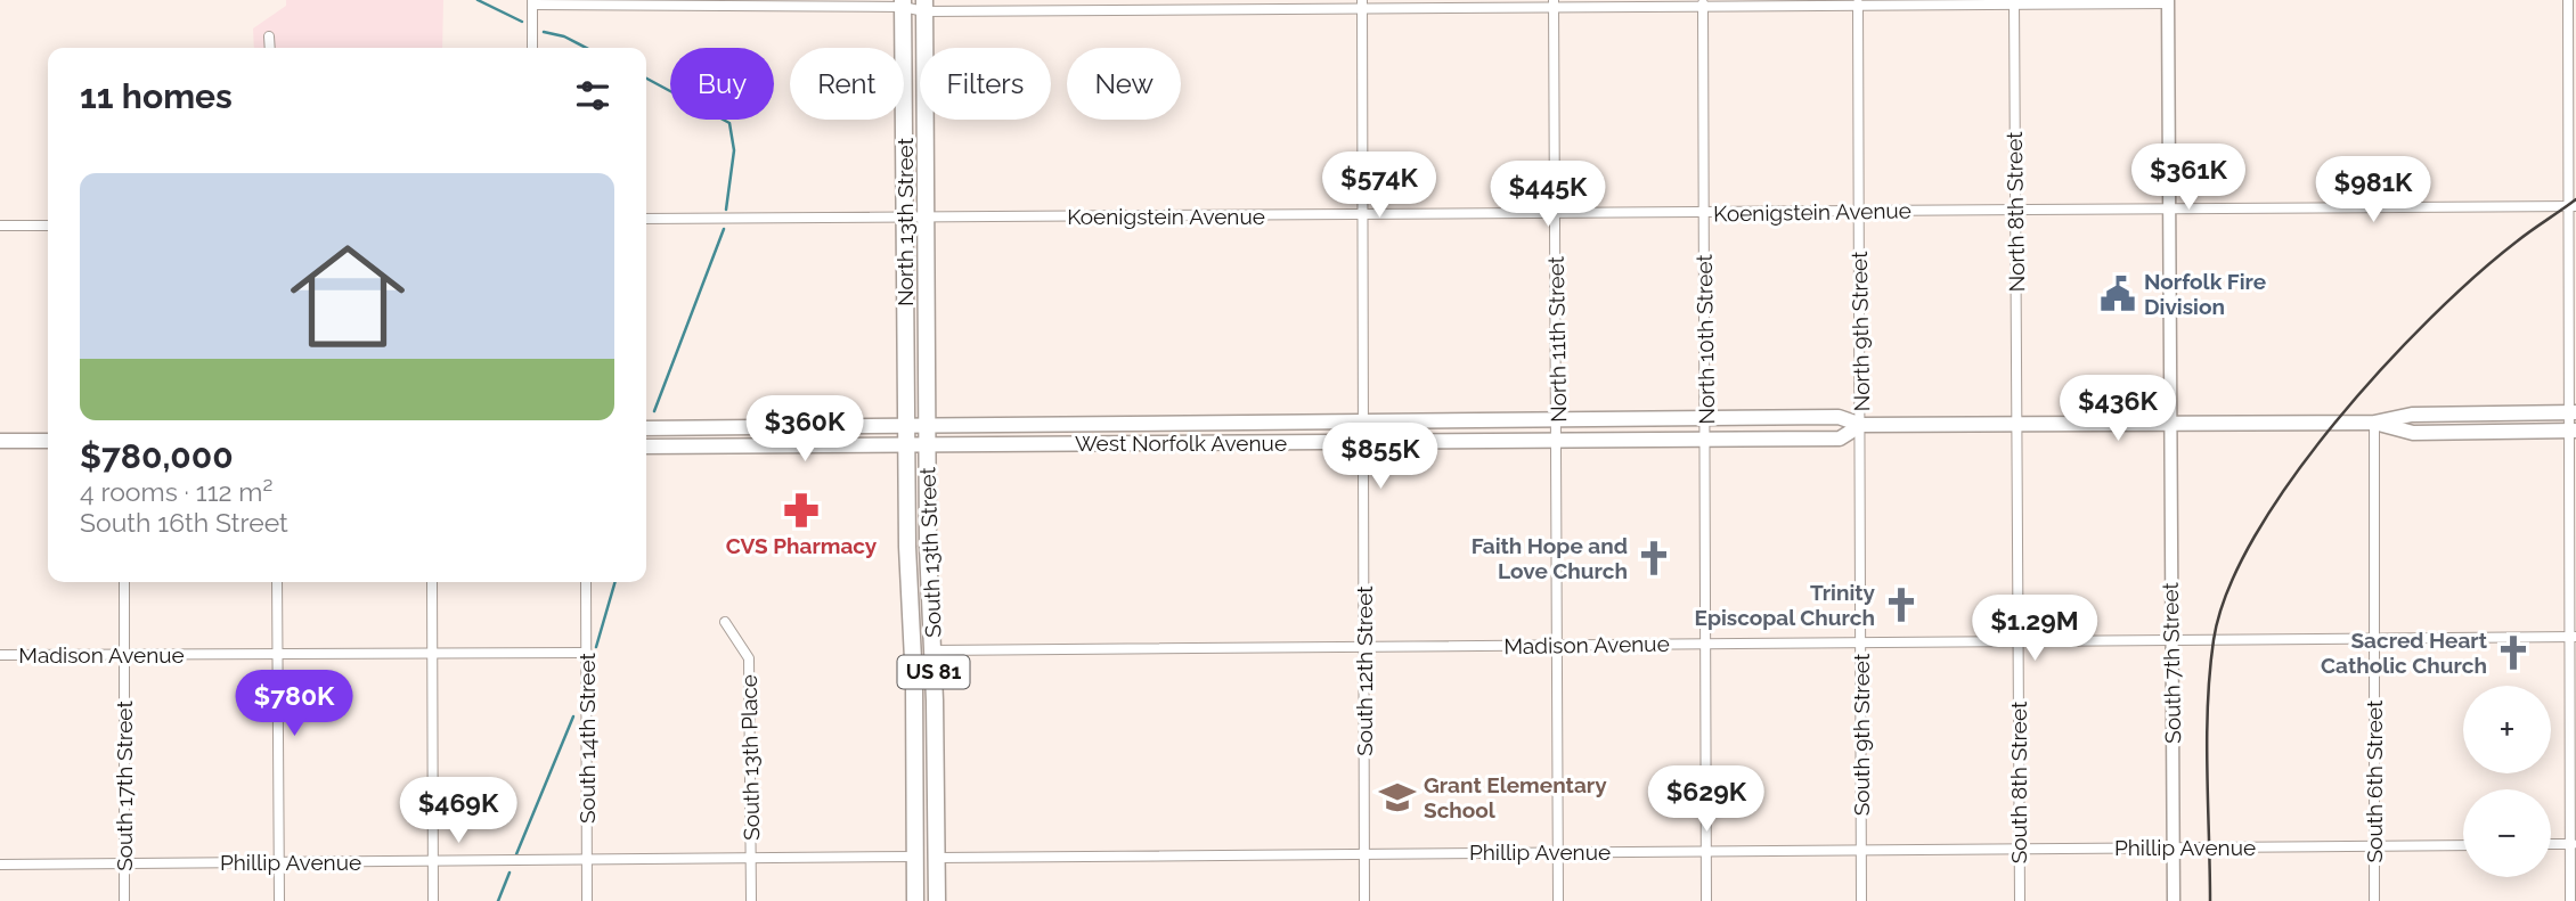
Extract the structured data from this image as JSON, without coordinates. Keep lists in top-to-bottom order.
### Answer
{
  "streets": {
    "highway": ["North 13th Street", "South 13th Street", "US 81"],
    "main road": ["West Norfolk Avenue"],
    "street": [
      "Koenigstein Avenue",
      "North 8th Street",
      "North 9th Street",
      "North 11th Street",
      "North 10th Street",
      "Madison Avenue",
      "South 7th Street",
      "South 12th Street",
      "South 9th Street",
      "South 14th Street",
      "South 13th Place",
      "South 6th Street",
      "South 8th Street",
      "South 17th Street",
      "Phillip Avenue"
    ]
  },
  "crossings": [
    ["Koenigstein Avenue", "North 8th Street"],
    ["Koenigstein Avenue", "North 13th Street"],
    ["Koenigstein Avenue", "North 9th Street"],
    ["Koenigstein Avenue", "North 11th Street"],
    ["Koenigstein Avenue", "North 10th Street"],
    ["Koenigstein Avenue", "South 7th Street"],
    ["Koenigstein Avenue", "South 12th Street"],
    ["North 8th Street", "West Norfolk Avenue"],
    ["North 8th Street", "South 8th Street"],
    ["North 13th Street", "West Norfolk Avenue"],
    ["North 13th Street", "South 13th Street"],
    ["North 9th Street", "West Norfolk Avenue"],
    ["North 9th Street", "South 9th Street"],
    ["North 11th Street", "West Norfolk Avenue"],
    ["North 11th Street", "Madison Avenue"],
    ["North 11th Street", "Phillip Avenue"],
    ["North 10th Street", "West Norfolk Avenue"],
    ["North 10th Street", "Madison Avenue"],
    ["North 10th Street", "Phillip Avenue"],
    ["West Norfolk Avenue", "South 13th Street"],
    ["West Norfolk Avenue", "South 7th Street"],
    ["West Norfolk Avenue", "South 12th Street"],
    ["West Norfolk Avenue", "South 9th Street"],
    ["West Norfolk Avenue", "South 6th Street"],
    ["West Norfolk Avenue", "South 8th Street"],
    ["South 13th Street", "Madison Avenue"],
    ["South 13th Street", "Phillip Avenue"],
    ["Madison Avenue", "South 7th Street"],
    ["Madison Avenue", "South 12th Street"],
    ["Madison Avenue", "South 9th Street"],
    ["Madison Avenue", "South 14th Street"],
    ["Madison Avenue", "South 6th Street"],
    ["Madison Avenue", "South 8th Street"],
    ["Madison Avenue", "South 17th Street"],
    ["South 7th Street", "Phillip Avenue"],
    ["South 12th Street", "Phillip Avenue"],
    ["South 9th Street", "Phillip Avenue"],
    ["South 14th Street", "Phillip Avenue"],
    ["South 13th Place", "Phillip Avenue"],
    ["South 6th Street", "Phillip Avenue"],
    ["South 8th Street", "Phillip Avenue"],
    ["South 17th Street", "Phillip Avenue"]
  ],
  "places": {
    "public building": ["Norfolk Fire Division"],
    "pharmacy": ["CVS Pharmacy"],
    "church": ["Faith Hope and Love Church", "Trinity Episcopal Church", "Sacred Heart Catholic Church"],
    "school or university": ["Grant Elementary School"]
  },
  "page": {
    "chip": [
      "Buy",
      "Rent",
      "Filters",
      "New"
    ],
    "heading": "11 homes",
    "price": [
      "$361K",
      "$574K",
      "$981K",
      "$445K",
      "$436K",
      "$360K",
      "$855K",
      "$1.29M",
      "$780K",
      "$629K",
      "$469K"
    ],
    "list": [
      {
        "name": "$780,000",
        "note": "4 rooms · 112 m² · South 16th Street"
      }
    ],
    "map_buttons": ["+", "−"]
  }
}
